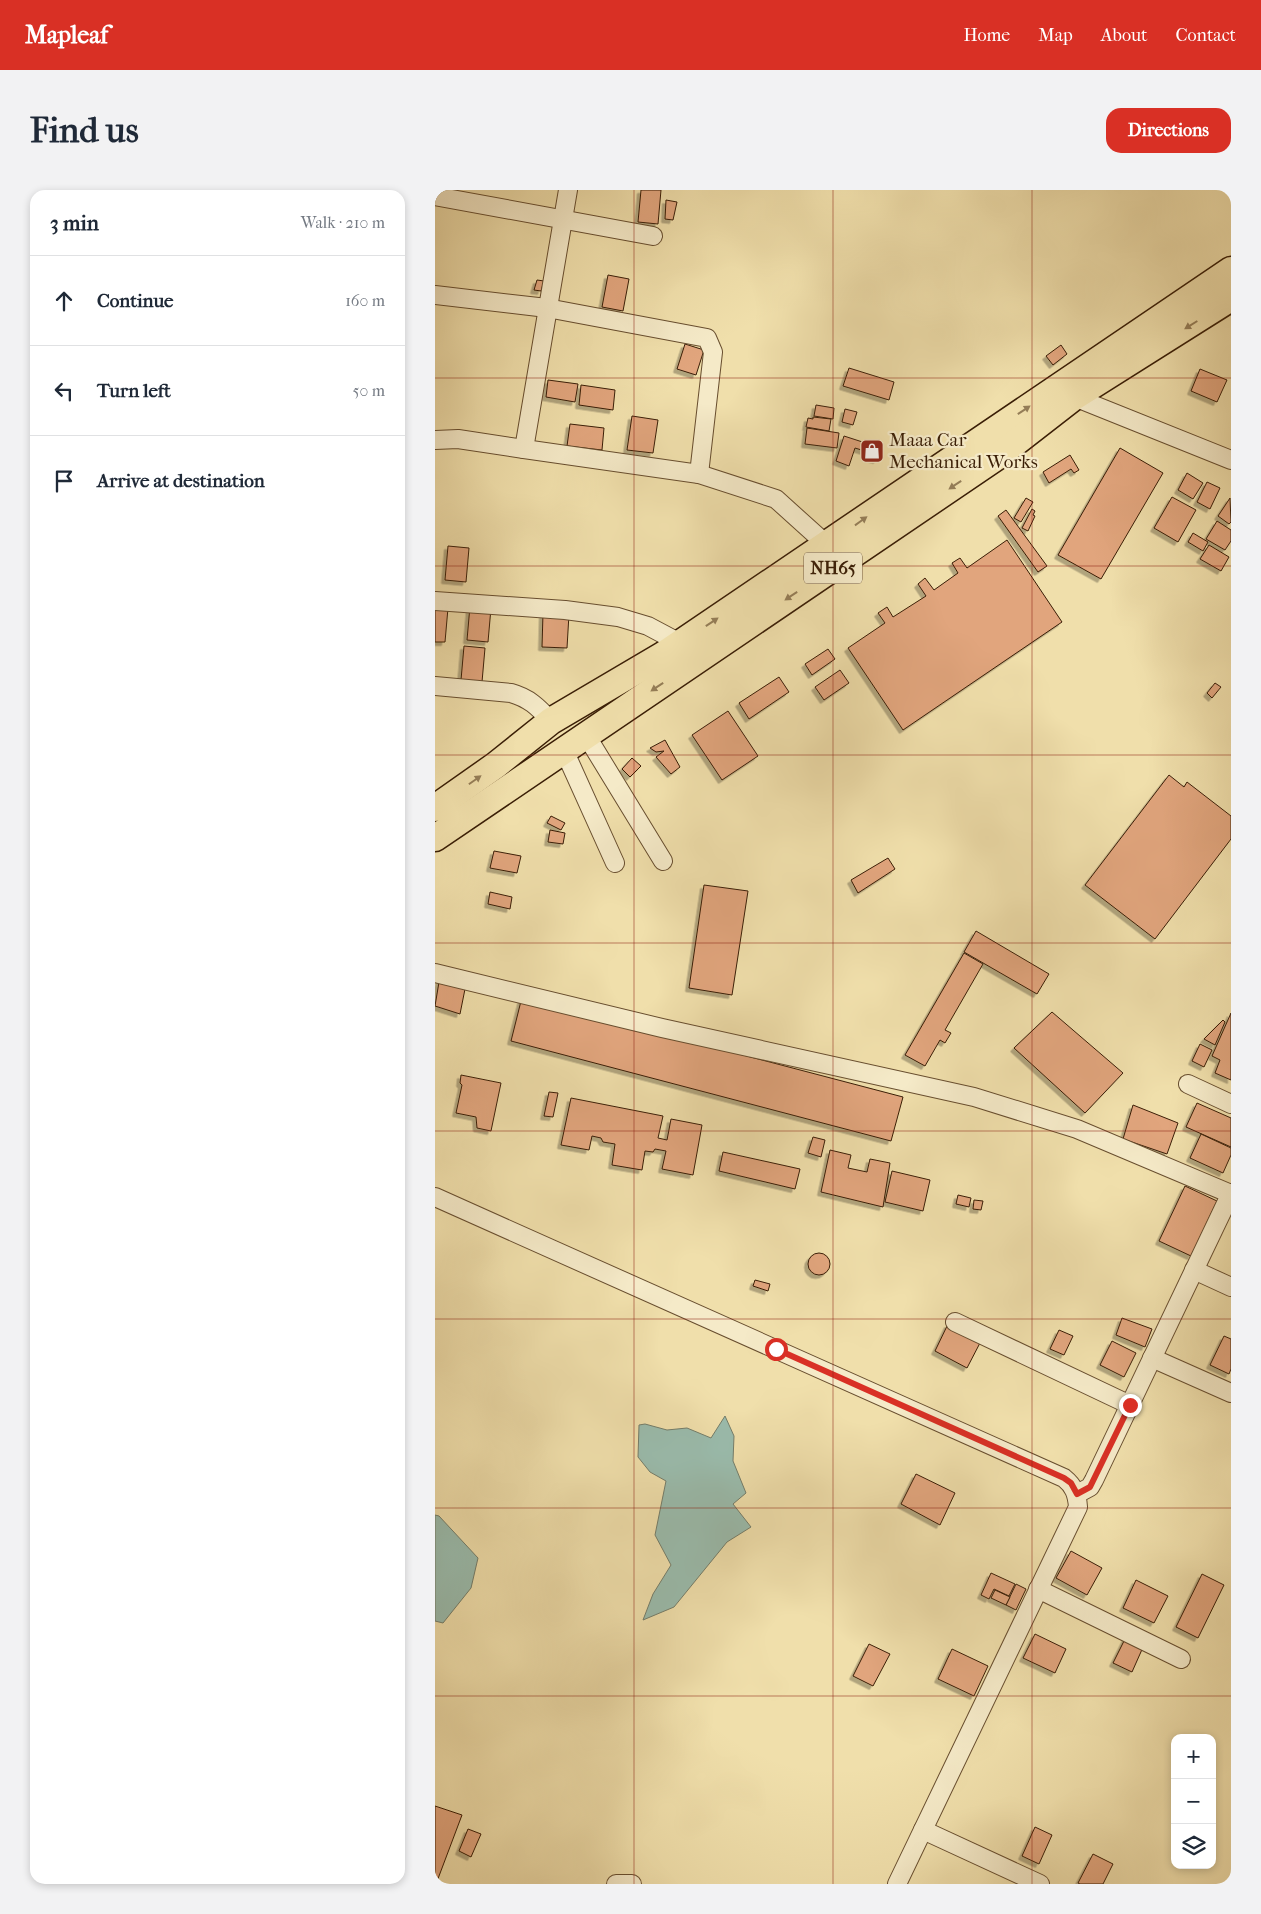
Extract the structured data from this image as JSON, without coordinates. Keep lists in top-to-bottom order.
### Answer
{
  "streets": {
    "highway": ["NH65"]
  },
  "places": {
    "shop": ["Maaa Car Mechanical Works"]
  },
  "page": {
    "header": "Mapleaf",
    "nav": [
      "Home",
      "Map",
      "About",
      "Contact"
    ],
    "buttons": "Directions",
    "title": "Find us",
    "heading": ["3 min", "Walk · 210 m"],
    "list": [
      ["Continue", "160 m"],
      ["Turn left", "50 m"],
      "Arrive at destination"
    ],
    "map_buttons": ["+", "−"]
  }
}
